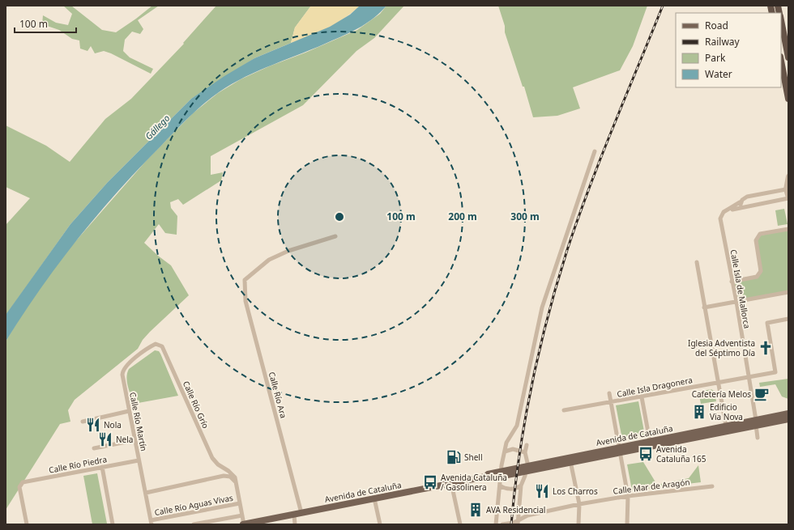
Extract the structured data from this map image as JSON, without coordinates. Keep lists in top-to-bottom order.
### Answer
{
  "streets": {
    "main road": ["Avenida de Cataluña"],
    "street": [
      "Calle Isla de Mallorca",
      "Calle Isla Dragonera",
      "Calle Río Ara",
      "Calle Río Grío",
      "Calle Río Martín",
      "Calle Río Piedra",
      "Calle Mar de Aragón",
      "Calle Río Aguas Vivas"
    ]
  },
  "crossings": [
    ["Calle Isla de Mallorca", "Calle Isla Dragonera"],
    ["Calle Isla de Mallorca", "Avenida de Cataluña"],
    ["Calle Río Ara", "Avenida de Cataluña"],
    ["Calle Río Grío", "Calle Río Martín"],
    ["Calle Río Grío", "Avenida de Cataluña"],
    ["Calle Río Grío", "Calle Río Aguas Vivas"],
    ["Calle Río Martín", "Calle Río Piedra"],
    ["Calle Río Martín", "Calle Río Aguas Vivas"]
  ],
  "water": ["Gállego"],
  "places": {
    "church": ["Iglesia Adventista del Séptimo Día"],
    "cafe": ["Cafetería Melos"],
    "building": ["Edificio Via Nova", "AVA Residencial"],
    "restaurant": ["Nola", "Nela", "Los Charros"],
    "bus stop": ["Avenida Cataluña 165", "Avenida Cataluña / Gasolinera"],
    "fuel station": ["Shell"]
  },
  "legend": [
    "Road",
    "Railway",
    "Park",
    "Water"
  ],
  "scale_bar": "100 m",
  "rings": ["100 m", "200 m", "300 m"]
}
